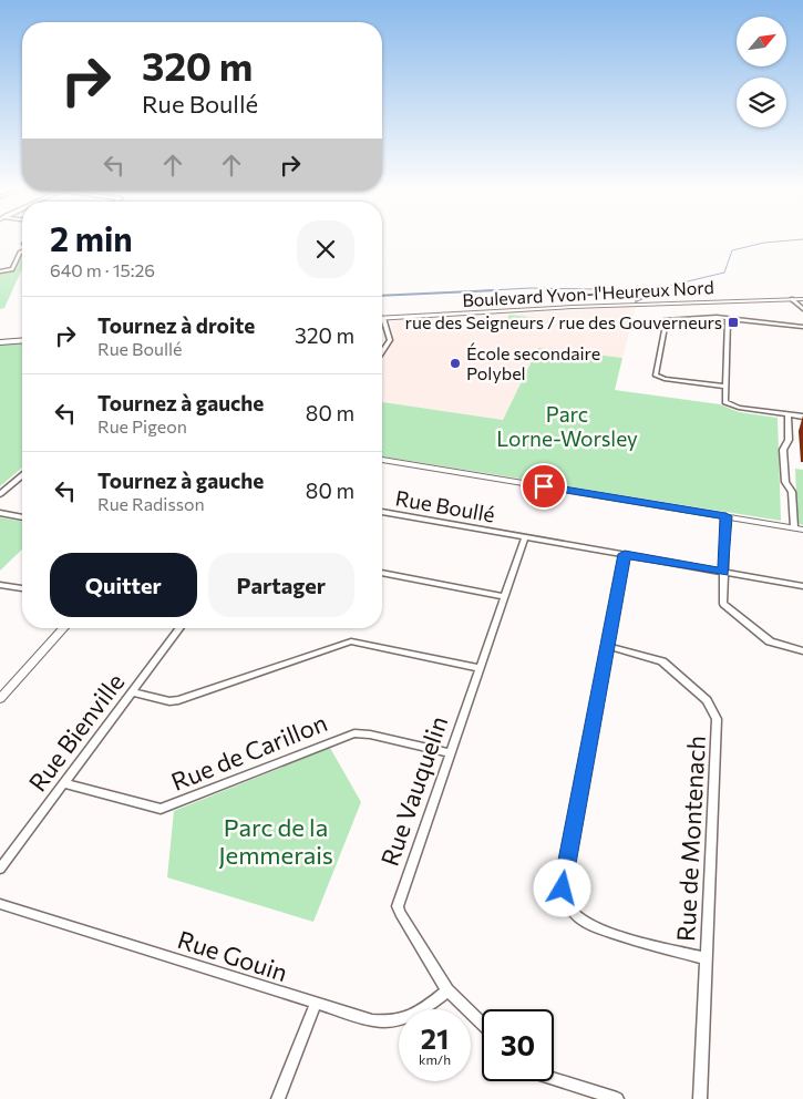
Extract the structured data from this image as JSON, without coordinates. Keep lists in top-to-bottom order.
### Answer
{
  "streets": {
    "street": [
      "Boulevard Yvon-l'Heureux Nord",
      "Rue Boullé",
      "Rue Bienville",
      "Rue de Carillon",
      "Rue Vauquelin",
      "Rue de Montenach",
      "Rue Gouin"
    ]
  },
  "crossings": [
    ["Rue Boullé", "Rue Vauquelin"],
    ["Rue Bienville", "Rue de Carillon"],
    ["Rue de Carillon", "Rue Vauquelin"],
    ["Rue Vauquelin", "Rue Gouin"]
  ],
  "parks": ["Parc Lorne-Worsley", "Parc de la Jemmerais"],
  "places": {
    "transit": ["rue des Seigneurs / rue des Gouverneurs"],
    "other": ["École secondaire Polybel"]
  },
  "north": "top right",
  "page": {
    "turn": ["320 m", "Rue Boullé"],
    "heading": ["2 min", "640 m · 15:26"],
    "list": [
      {
        "name": "Tournez à droite",
        "note": "Rue Boullé",
        "value": "320 m"
      },
      {
        "name": "Tournez à gauche",
        "note": "Rue Pigeon",
        "value": "80 m"
      },
      {
        "name": "Tournez à gauche",
        "note": "Rue Radisson",
        "value": "80 m"
      }
    ],
    "buttons": ["Quitter", "Partager"],
    "speed": "21 km/h",
    "limit": "30"
  }
}
